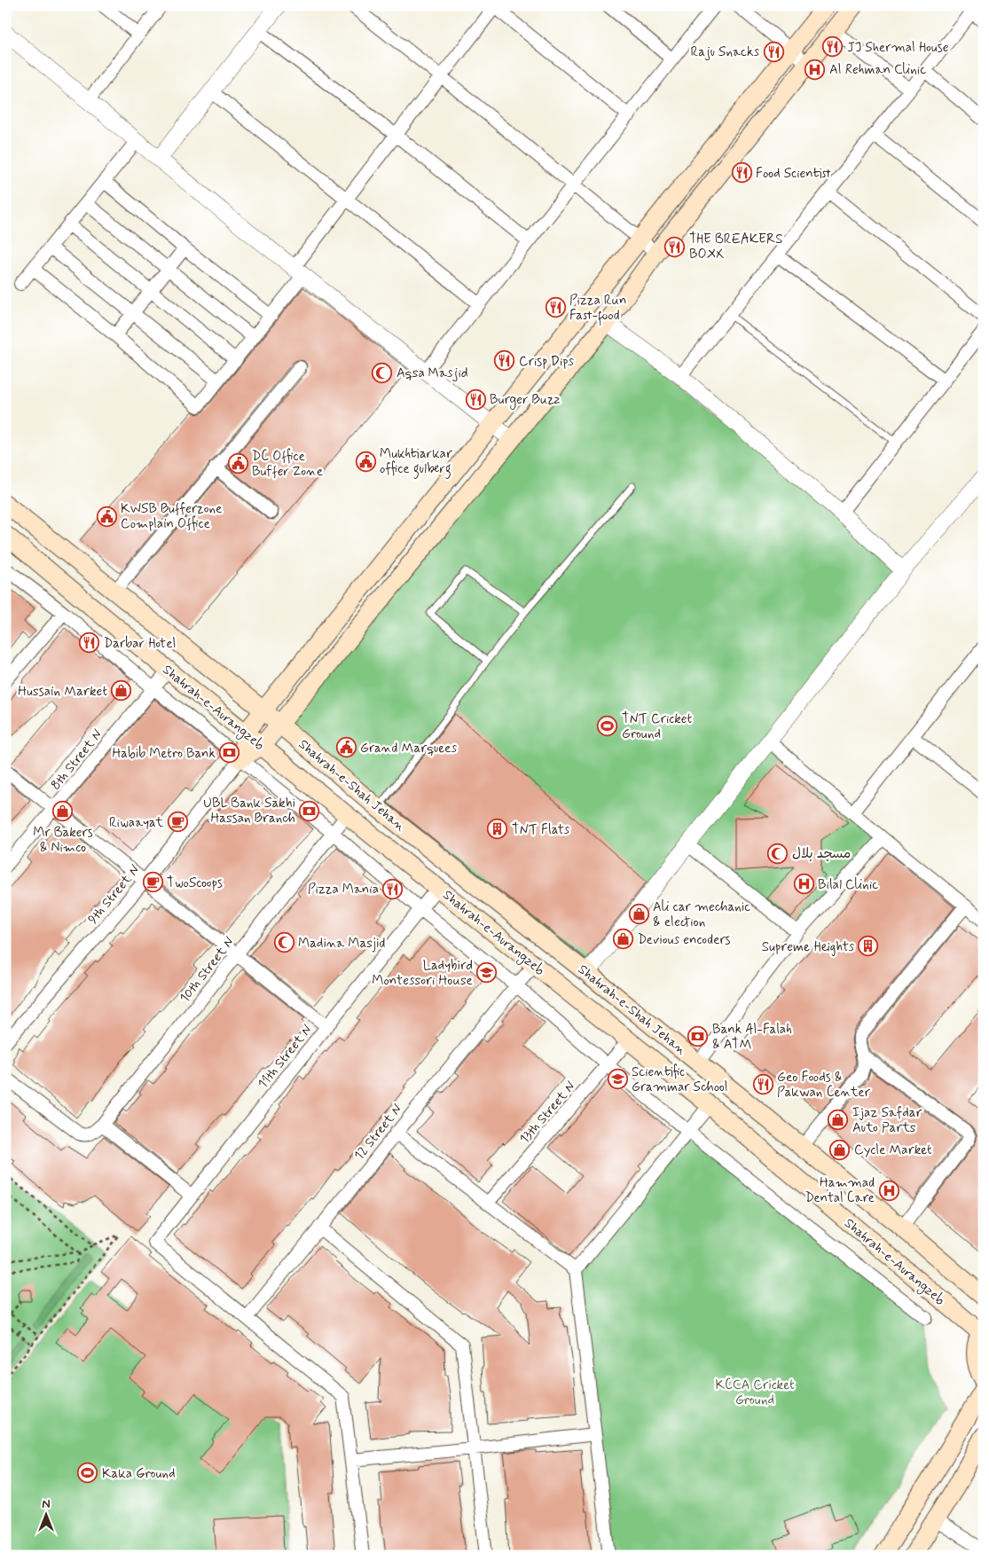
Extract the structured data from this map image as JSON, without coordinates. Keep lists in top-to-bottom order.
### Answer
{
  "streets": {
    "main road": ["Shahrah-e-Aurangzeb", "Shahrah-e-Shah Jehan"],
    "street": [
      "8th Street N",
      "9th Street N",
      "10th Street N",
      "11th Street N",
      "13th Street N",
      "12 Street N"
    ]
  },
  "crossings": [
    ["Shahrah-e-Aurangzeb", "8th Street N"],
    ["Shahrah-e-Aurangzeb", "Shahrah-e-Shah Jehan"],
    ["Shahrah-e-Aurangzeb", "10th Street N"],
    ["Shahrah-e-Aurangzeb", "11th Street N"],
    ["Shahrah-e-Aurangzeb", "13th Street N"],
    ["Shahrah-e-Aurangzeb", "12 Street N"],
    ["11th Street N", "12 Street N"]
  ],
  "parks": ["KCCA Cricket Ground"],
  "places": {
    "restaurant": [
      "JJ Shermal House",
      "Raju Snacks",
      "Food Scientist",
      "THE BREAKERS BOXX",
      "Pizza Run Fast-food",
      "Crisp Dips",
      "Burger Buzz",
      "Darbar Hotel",
      "Pizza Mania",
      "Geo Foods & Pakwan Center"
    ],
    "hospital": ["Al Rehman Clinic", "Bilal Clinic", "Hammad Dental Care"],
    "mosque": ["Aqsa Masjid", "مسجد بلال", "Madina Masjid"],
    "public building": [
      "Mukhtiarkar office gulberg",
      "DC Office Buffer Zone",
      "KWSB Bufferzone Complain Office",
      "Grand Marquees"
    ],
    "shop": [
      "Hussain Market",
      "Mr Bakers & Nimco",
      "Ali car mechanic & election",
      "Devious encoders",
      "Ijaz Safdar Auto Parts",
      "Cycle Market"
    ],
    "sports": ["TNT Cricket Ground", "Kaka Ground"],
    "bank": ["Habib Metro Bank", "UBL Bank Sakhi Hassan Branch", "Bank Al-Falah & ATM"],
    "cafe": ["Riwaayat", "TwoScoops"],
    "building": ["TNT Flats", "Supreme Heights"],
    "school or university": ["Ladybird Montessori House", "Scientific Grammar School"]
  },
  "north": "top"
}
